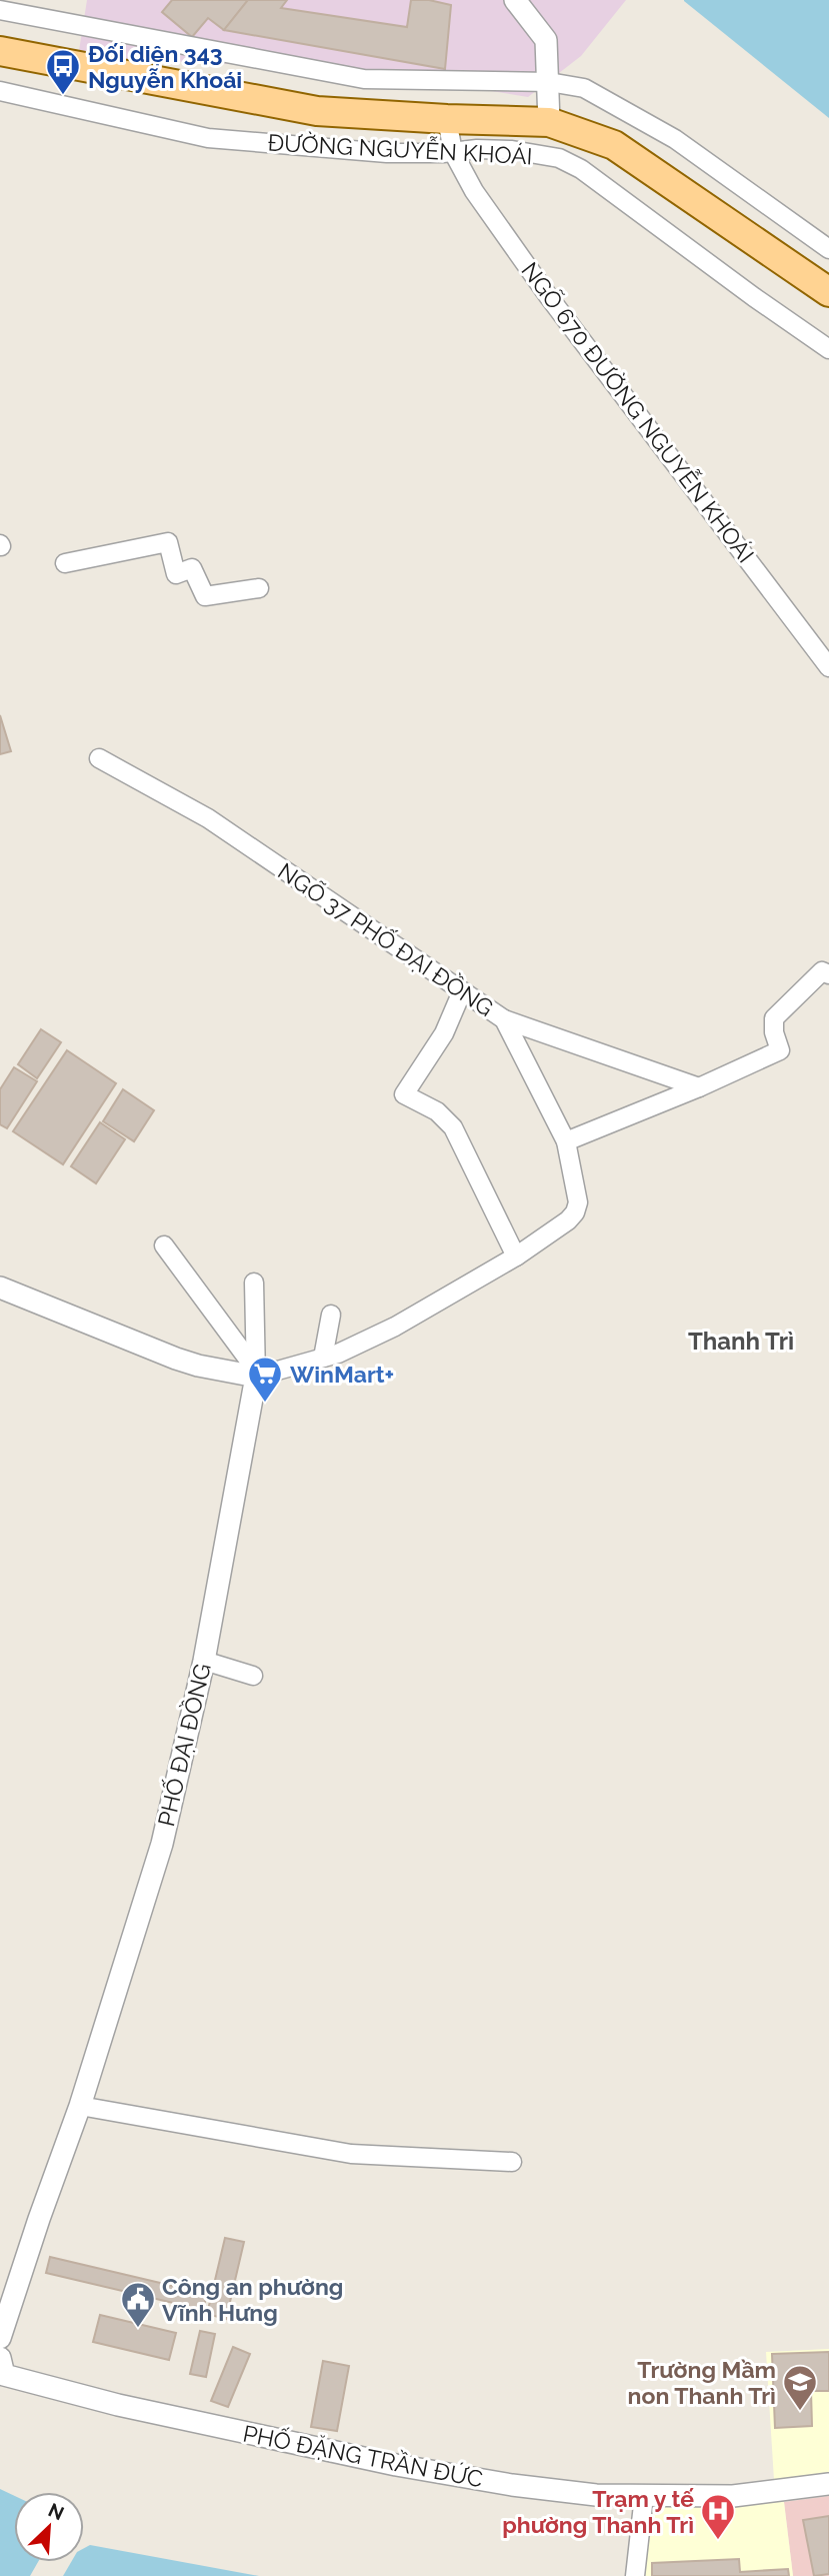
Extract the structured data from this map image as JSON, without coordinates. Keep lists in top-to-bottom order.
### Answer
{
  "streets": {
    "main road": ["ĐƯỜNG NGUYỄN KHOÁI"],
    "street": [
      "NGÕ 670 ĐƯỜNG NGUYỄN KHOÁI",
      "NGÕ 37 PHỐ ĐẠI ĐỒNG",
      "PHỐ ĐẠI ĐỒNG",
      "PHỐ ĐẶNG TRẦN ĐỨC"
    ]
  },
  "crossings": [
    ["ĐƯỜNG NGUYỄN KHOÁI", "NGÕ 670 ĐƯỜNG NGUYỄN KHOÁI"],
    ["NGÕ 37 PHỐ ĐẠI ĐỒNG", "PHỐ ĐẠI ĐỒNG"]
  ],
  "districts": ["Thanh Trì"],
  "places": {
    "bus stop": ["Đối diện 343 Nguyễn Khoái"],
    "supermarket": ["WinMart+"],
    "public building": ["Công an phường Vĩnh Hưng"],
    "school or university": ["Trường Mầm non Thanh Trì"],
    "hospital": ["Trạm y tế phường Thanh Trì"]
  },
  "north": "top right"
}
